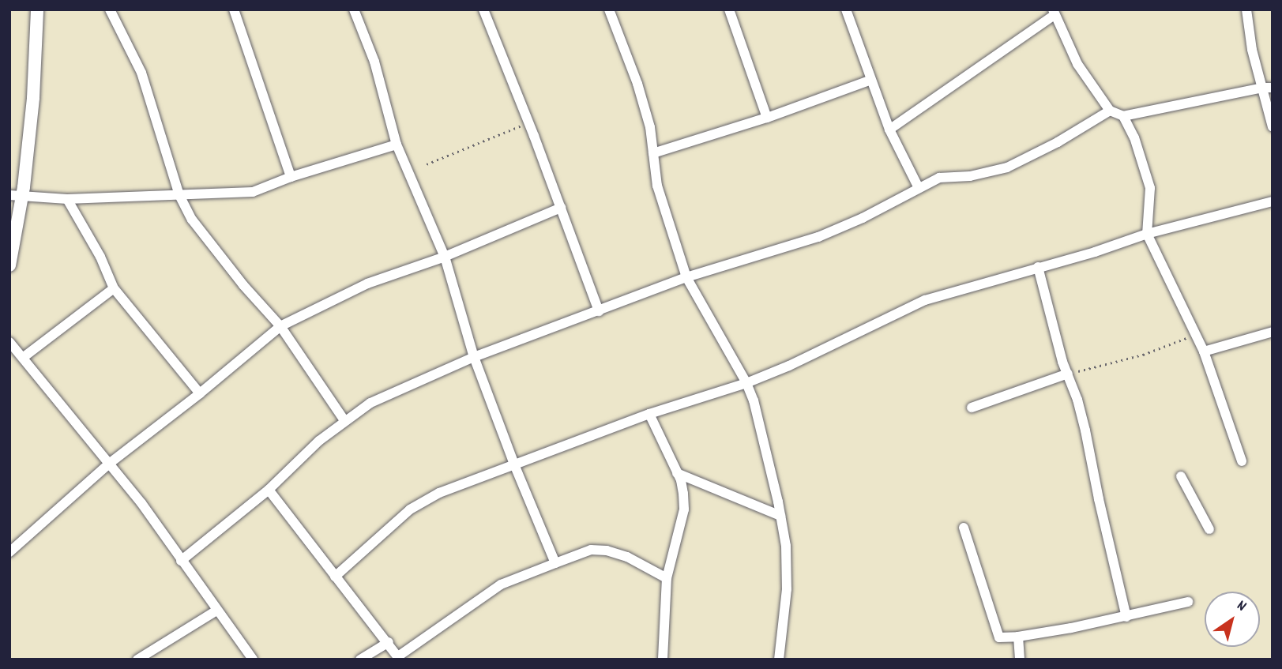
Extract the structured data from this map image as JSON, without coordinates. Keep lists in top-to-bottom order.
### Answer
{
  "north": "top right"
}
